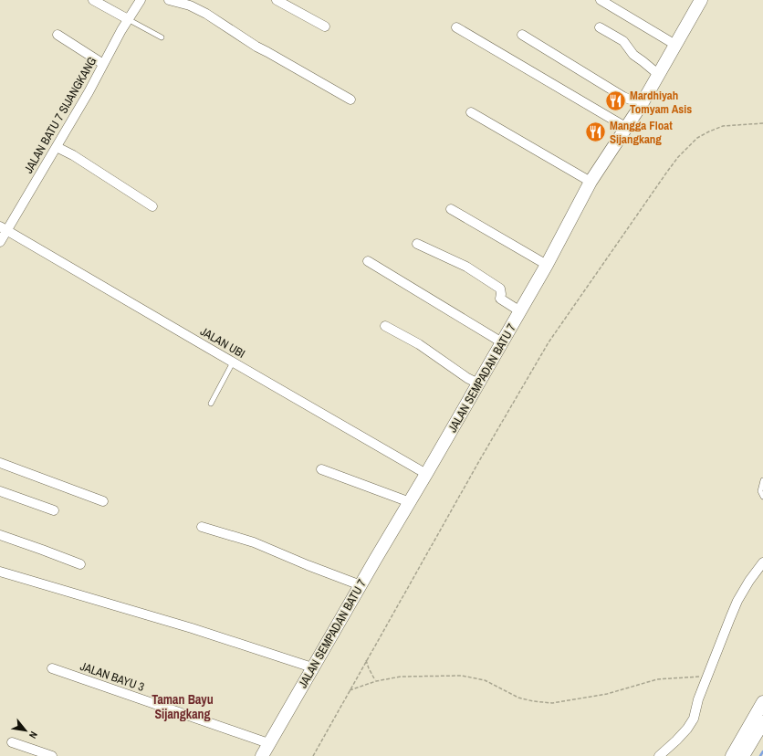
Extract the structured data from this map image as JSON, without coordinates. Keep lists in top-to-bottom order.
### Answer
{
  "streets": {
    "street": [
      "JALAN BATU 7 SIJANGKANG",
      "JALAN UBI",
      "JALAN SEMPADAN BATU 7",
      "JALAN BAYU 3"
    ]
  },
  "crossings": [
    ["JALAN BATU 7 SIJANGKANG", "JALAN UBI"],
    ["JALAN UBI", "JALAN SEMPADAN BATU 7"],
    ["JALAN SEMPADAN BATU 7", "JALAN BAYU 3"]
  ],
  "districts": ["Taman Bayu Sijangkang"],
  "places": {
    "restaurant": ["Mardhiyah Tomyam Asis", "Mangga Float Sijangkang"]
  },
  "north": "bottom right"
}
